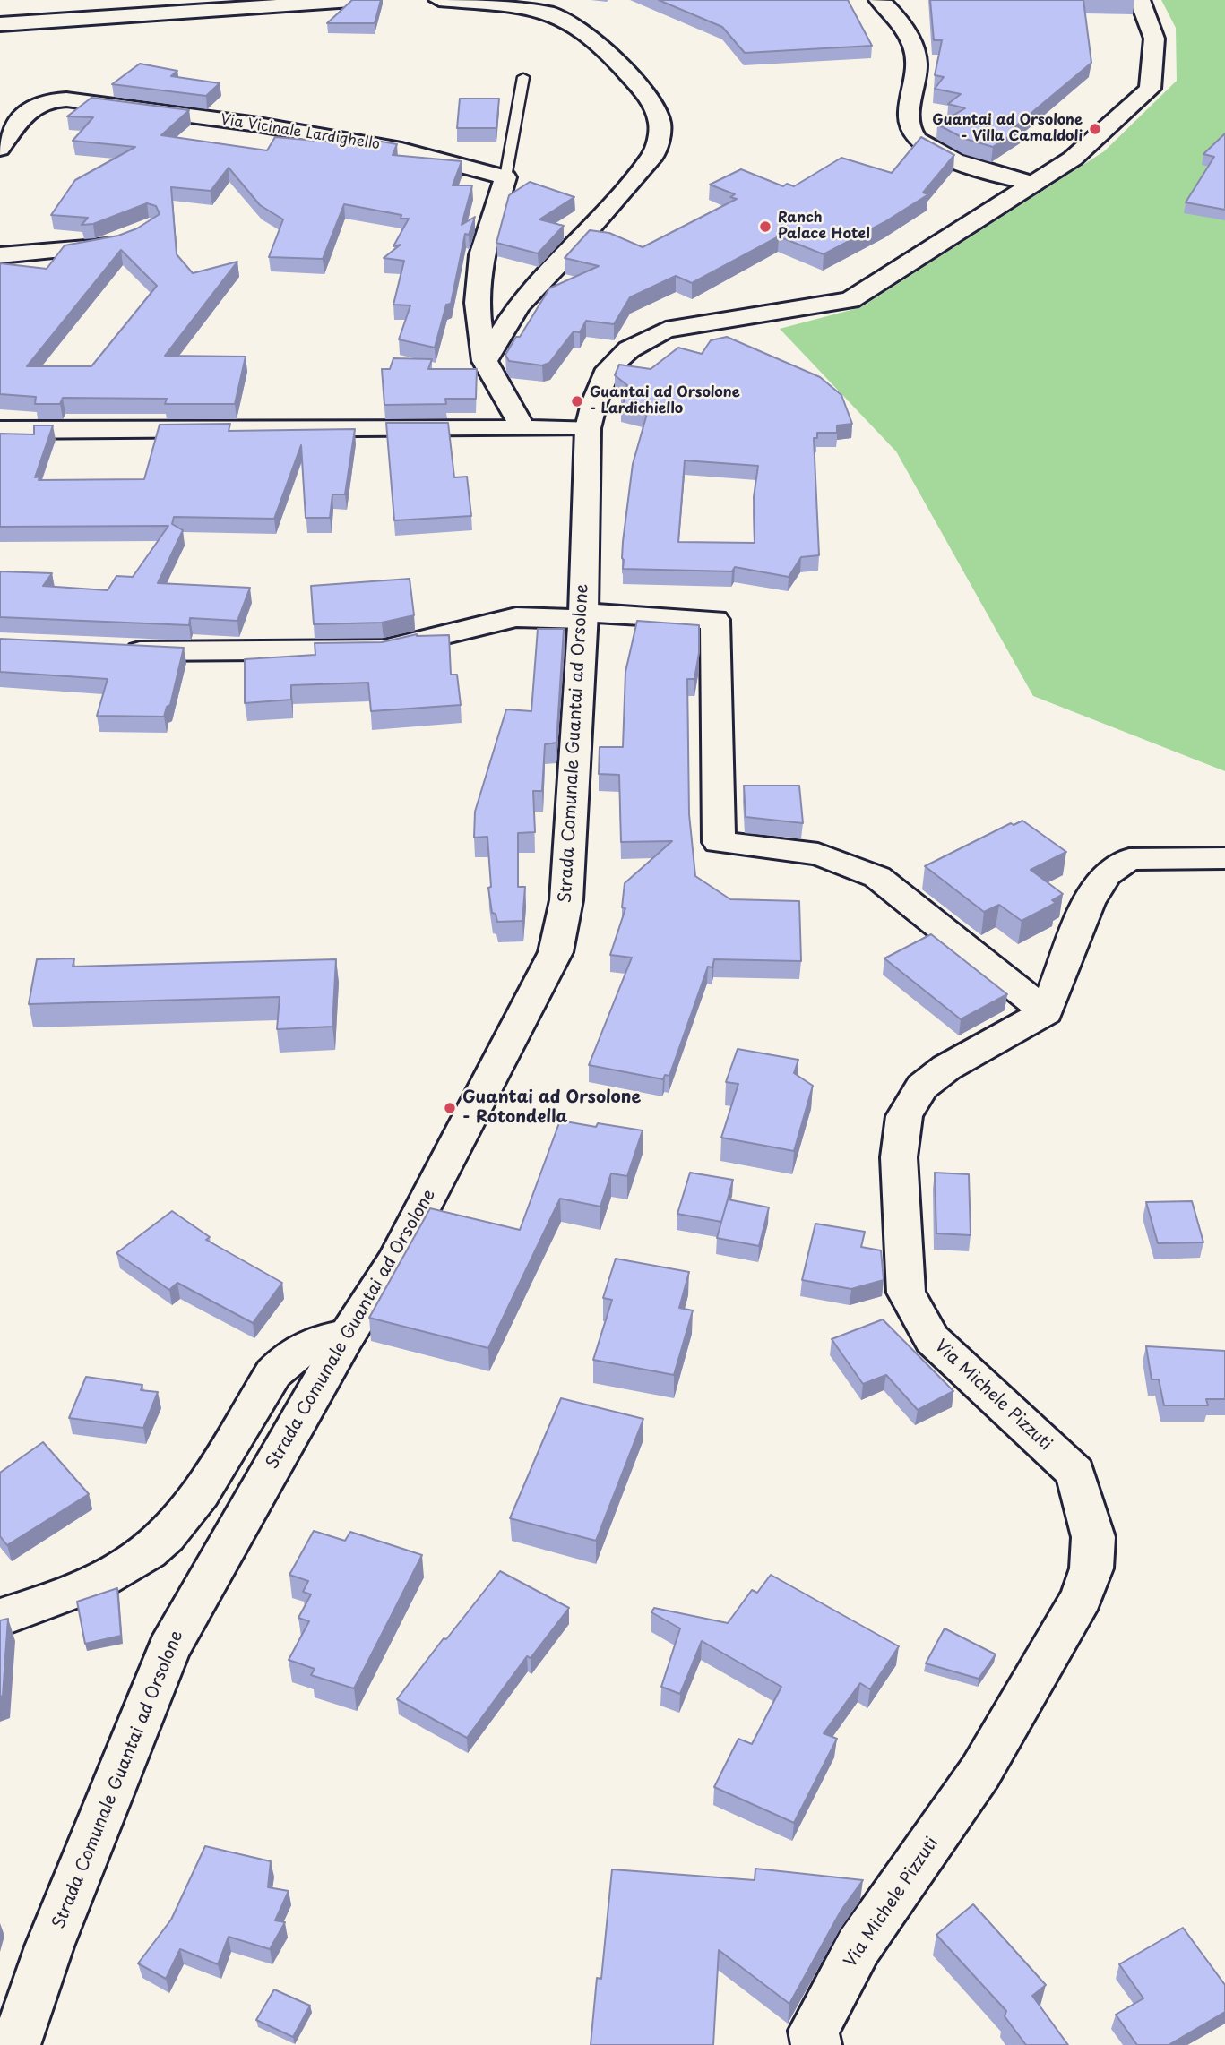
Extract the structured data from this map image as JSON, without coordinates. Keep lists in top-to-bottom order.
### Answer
{
  "streets": {
    "street": ["Via Vicinale Lardighello", "Strada Comunale Guantai ad Orsolone", "Via Michele Pizzuti"]
  },
  "places": [
    "Guantai ad Orsolone - Villa Camaldoli",
    "Ranch Palace Hotel",
    "Guantai ad Orsolone - Lardichiello",
    "Guantai ad Orsolone - Rotondella"
  ]
}
